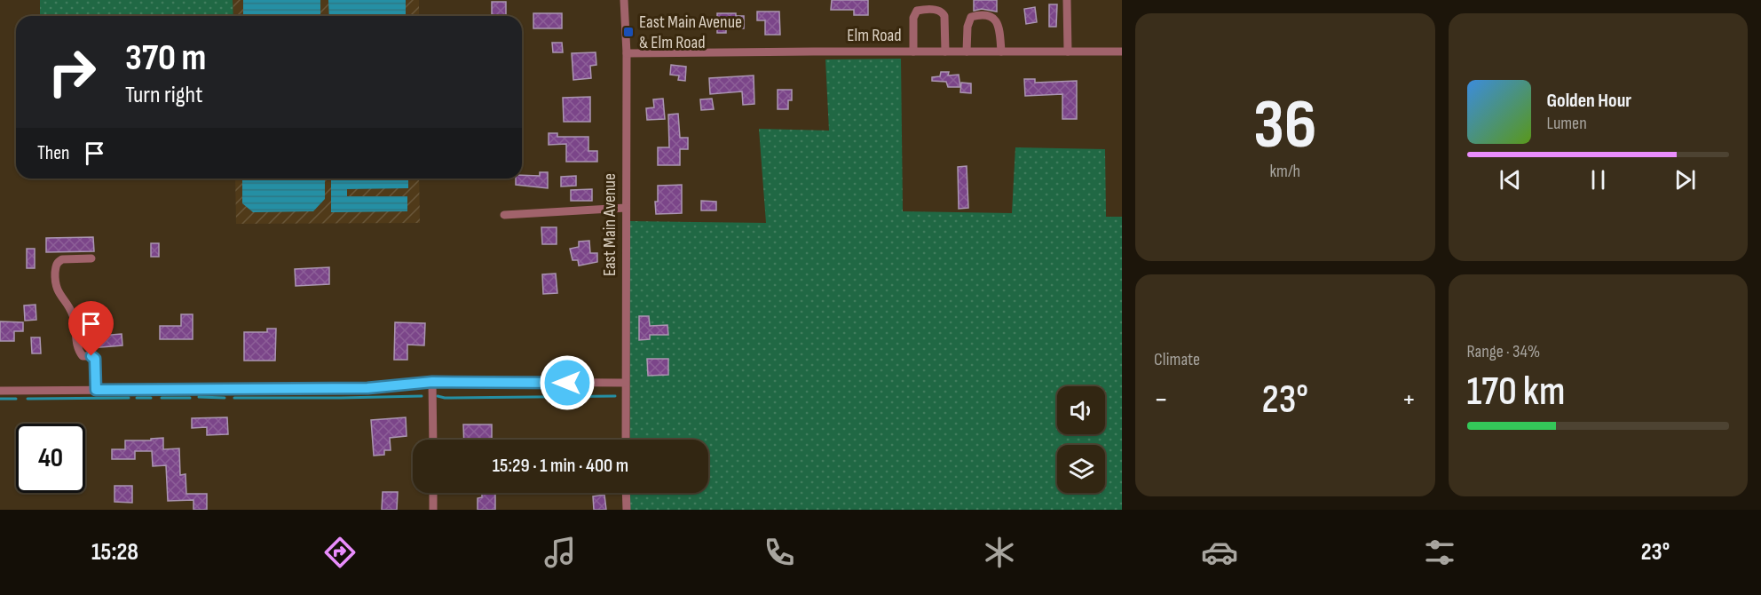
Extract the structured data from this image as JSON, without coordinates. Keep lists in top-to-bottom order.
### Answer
{
  "streets": {
    "street": ["Elm Road", "East Main Avenue"]
  },
  "crossings": [
    ["Elm Road", "East Main Avenue"]
  ],
  "places": {
    "transit": ["East Main Avenue & Elm Road"]
  },
  "page": {
    "tile": [
      ["36", "km/h"],
      "Climate",
      ["Range · 34%", "170 km"]
    ],
    "turn": ["370 m", "Turn right"],
    "song": ["Golden Hour", "Lumen"],
    "then": "Then",
    "heat": ["−", "23°", "+"],
    "limit": "40",
    "trip": "15:29 · 1 min · 400 m",
    "tabs": ["15:28", "23°"]
  }
}
